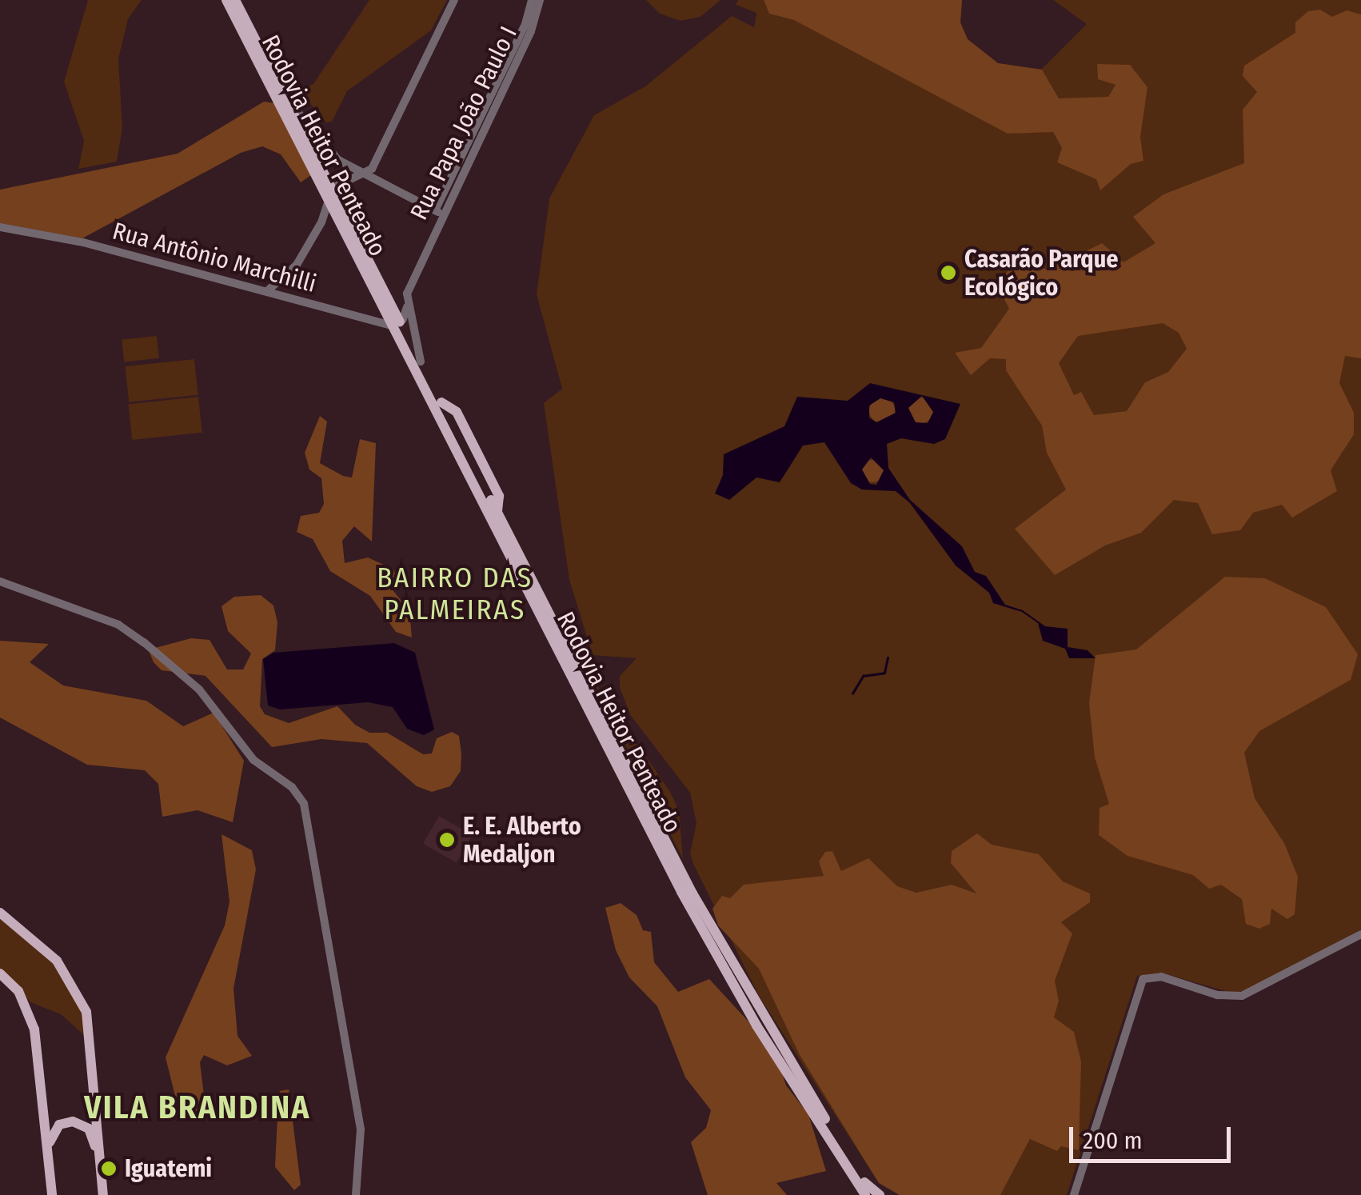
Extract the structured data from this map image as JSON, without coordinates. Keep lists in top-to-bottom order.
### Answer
{
  "streets": {
    "main road": ["Rodovia Heitor Penteado"],
    "street": ["Rua Papa João Paulo I", "Rua Antônio Marchilli"]
  },
  "crossings": [
    ["Rua Papa João Paulo I", "Rodovia Heitor Penteado"],
    ["Rua Papa João Paulo I", "Rua Antônio Marchilli"],
    ["Rodovia Heitor Penteado", "Rua Antônio Marchilli"]
  ],
  "districts": ["BAIRRO DAS PALMEIRAS", "VILA BRANDINA"],
  "places": ["Casarão Parque Ecológico", "E. E. Alberto Medaljon", "Iguatemi"],
  "scale_bar": "200 m"
}
